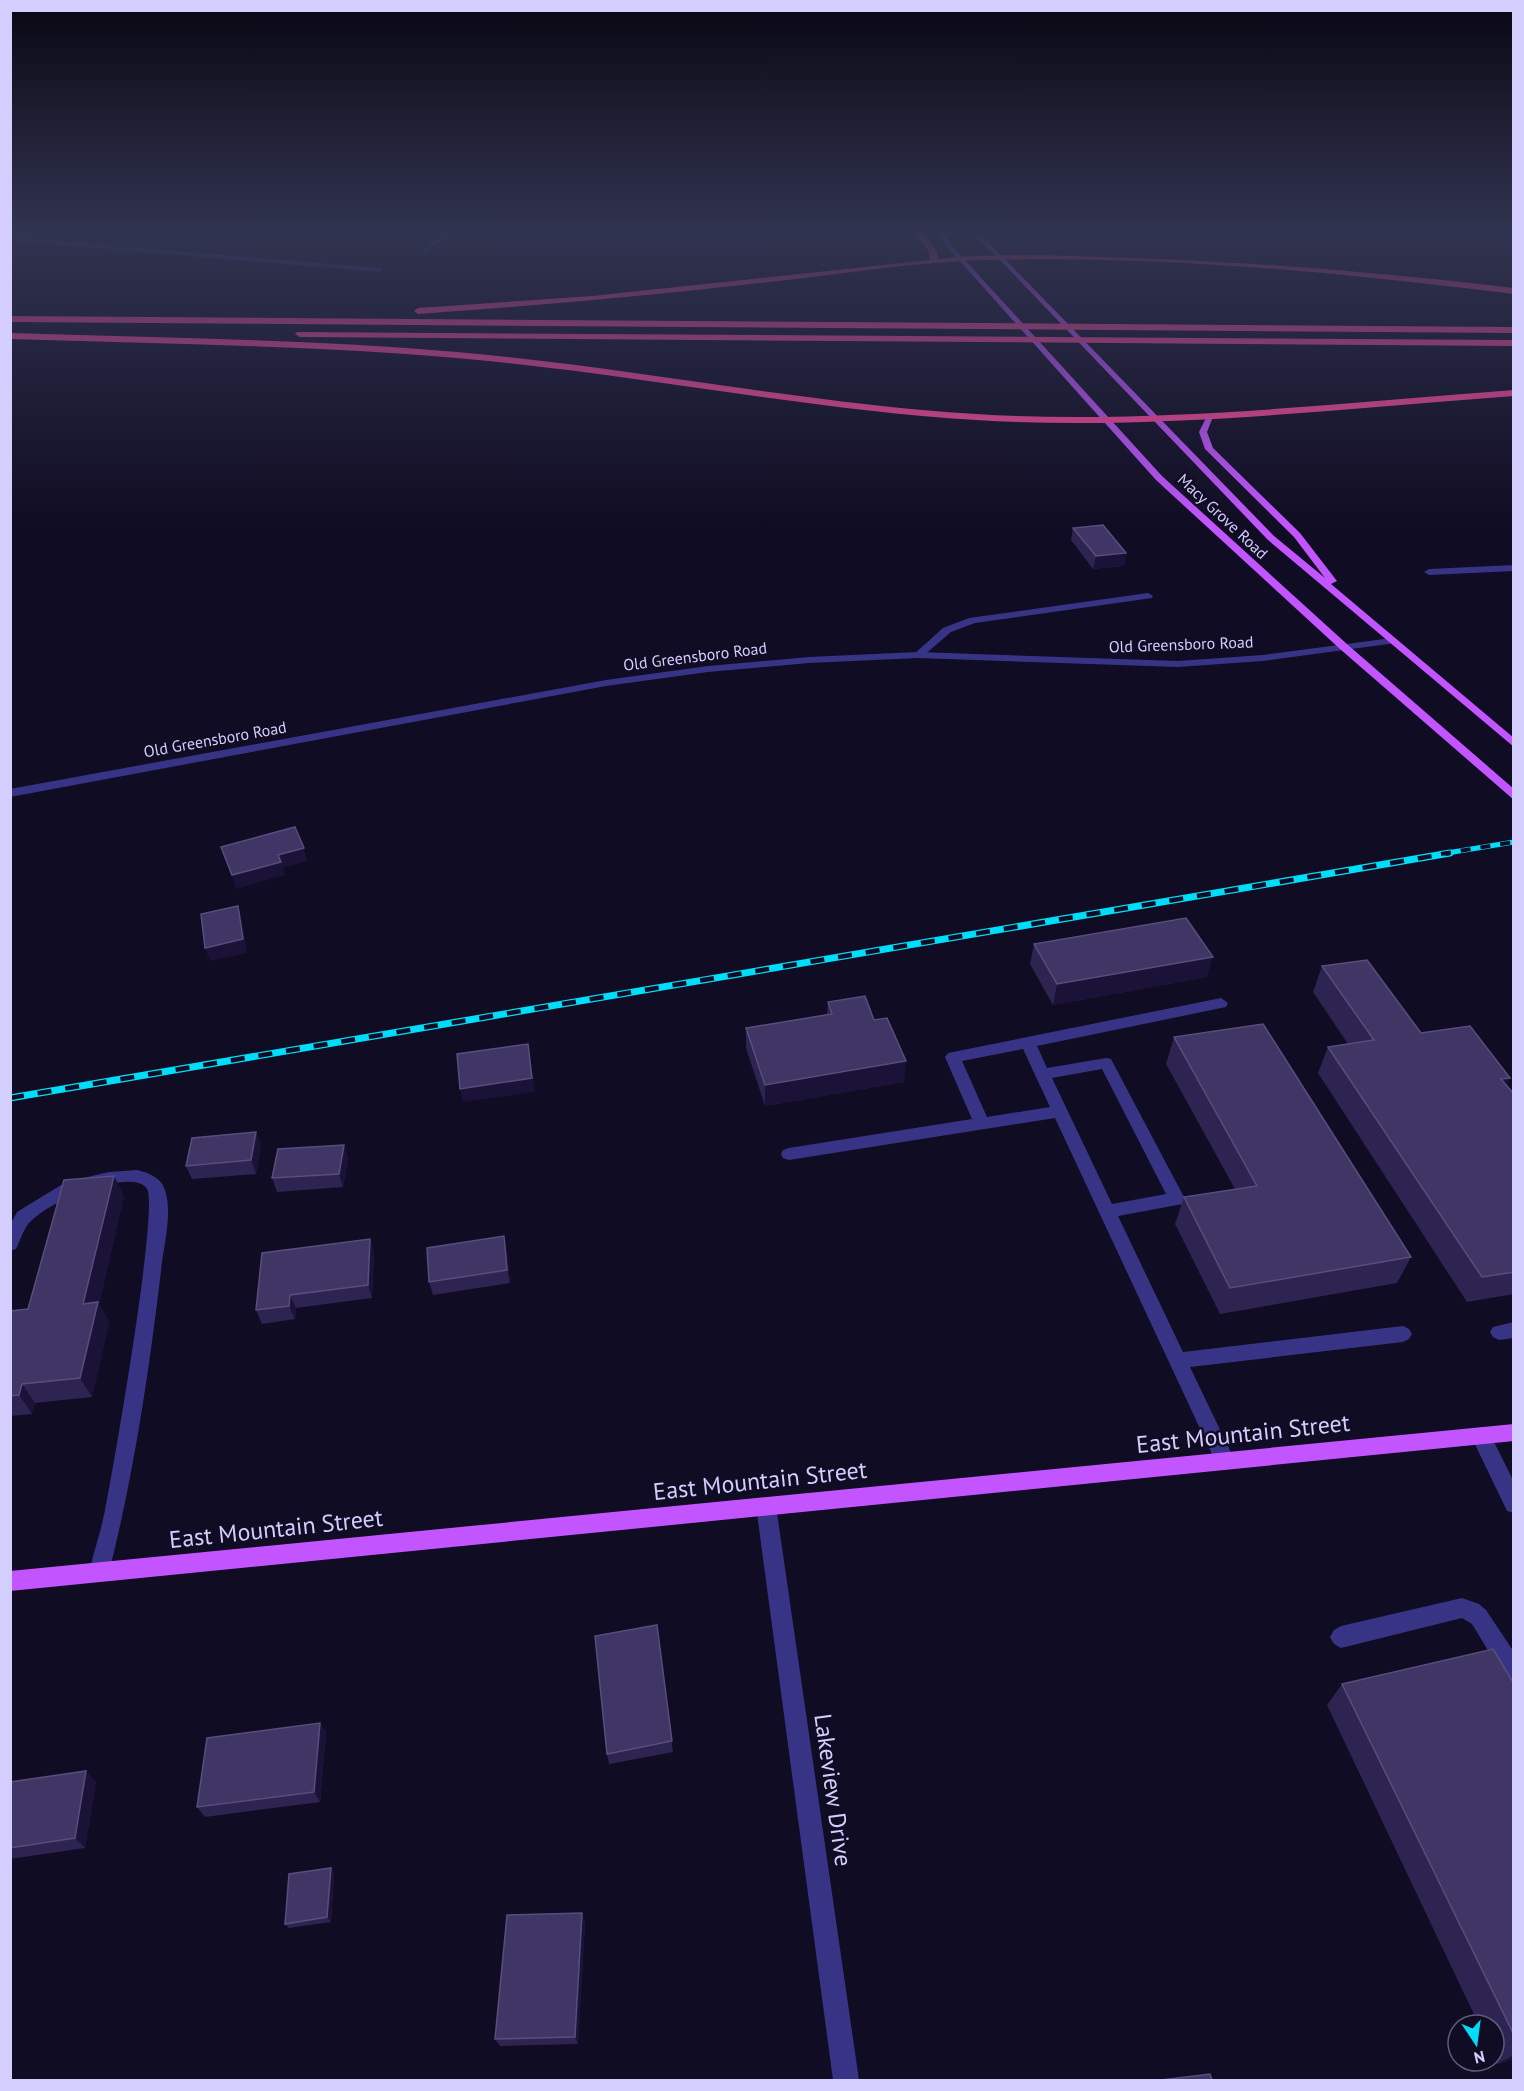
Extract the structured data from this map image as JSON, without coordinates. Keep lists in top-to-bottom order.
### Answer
{
  "streets": {
    "main road": ["Macy Grove Road", "East Mountain Street"],
    "street": ["Old Greensboro Road", "Lakeview Drive"]
  },
  "crossings": [
    ["Macy Grove Road", "Old Greensboro Road"],
    ["East Mountain Street", "Lakeview Drive"]
  ],
  "north": "bottom"
}
